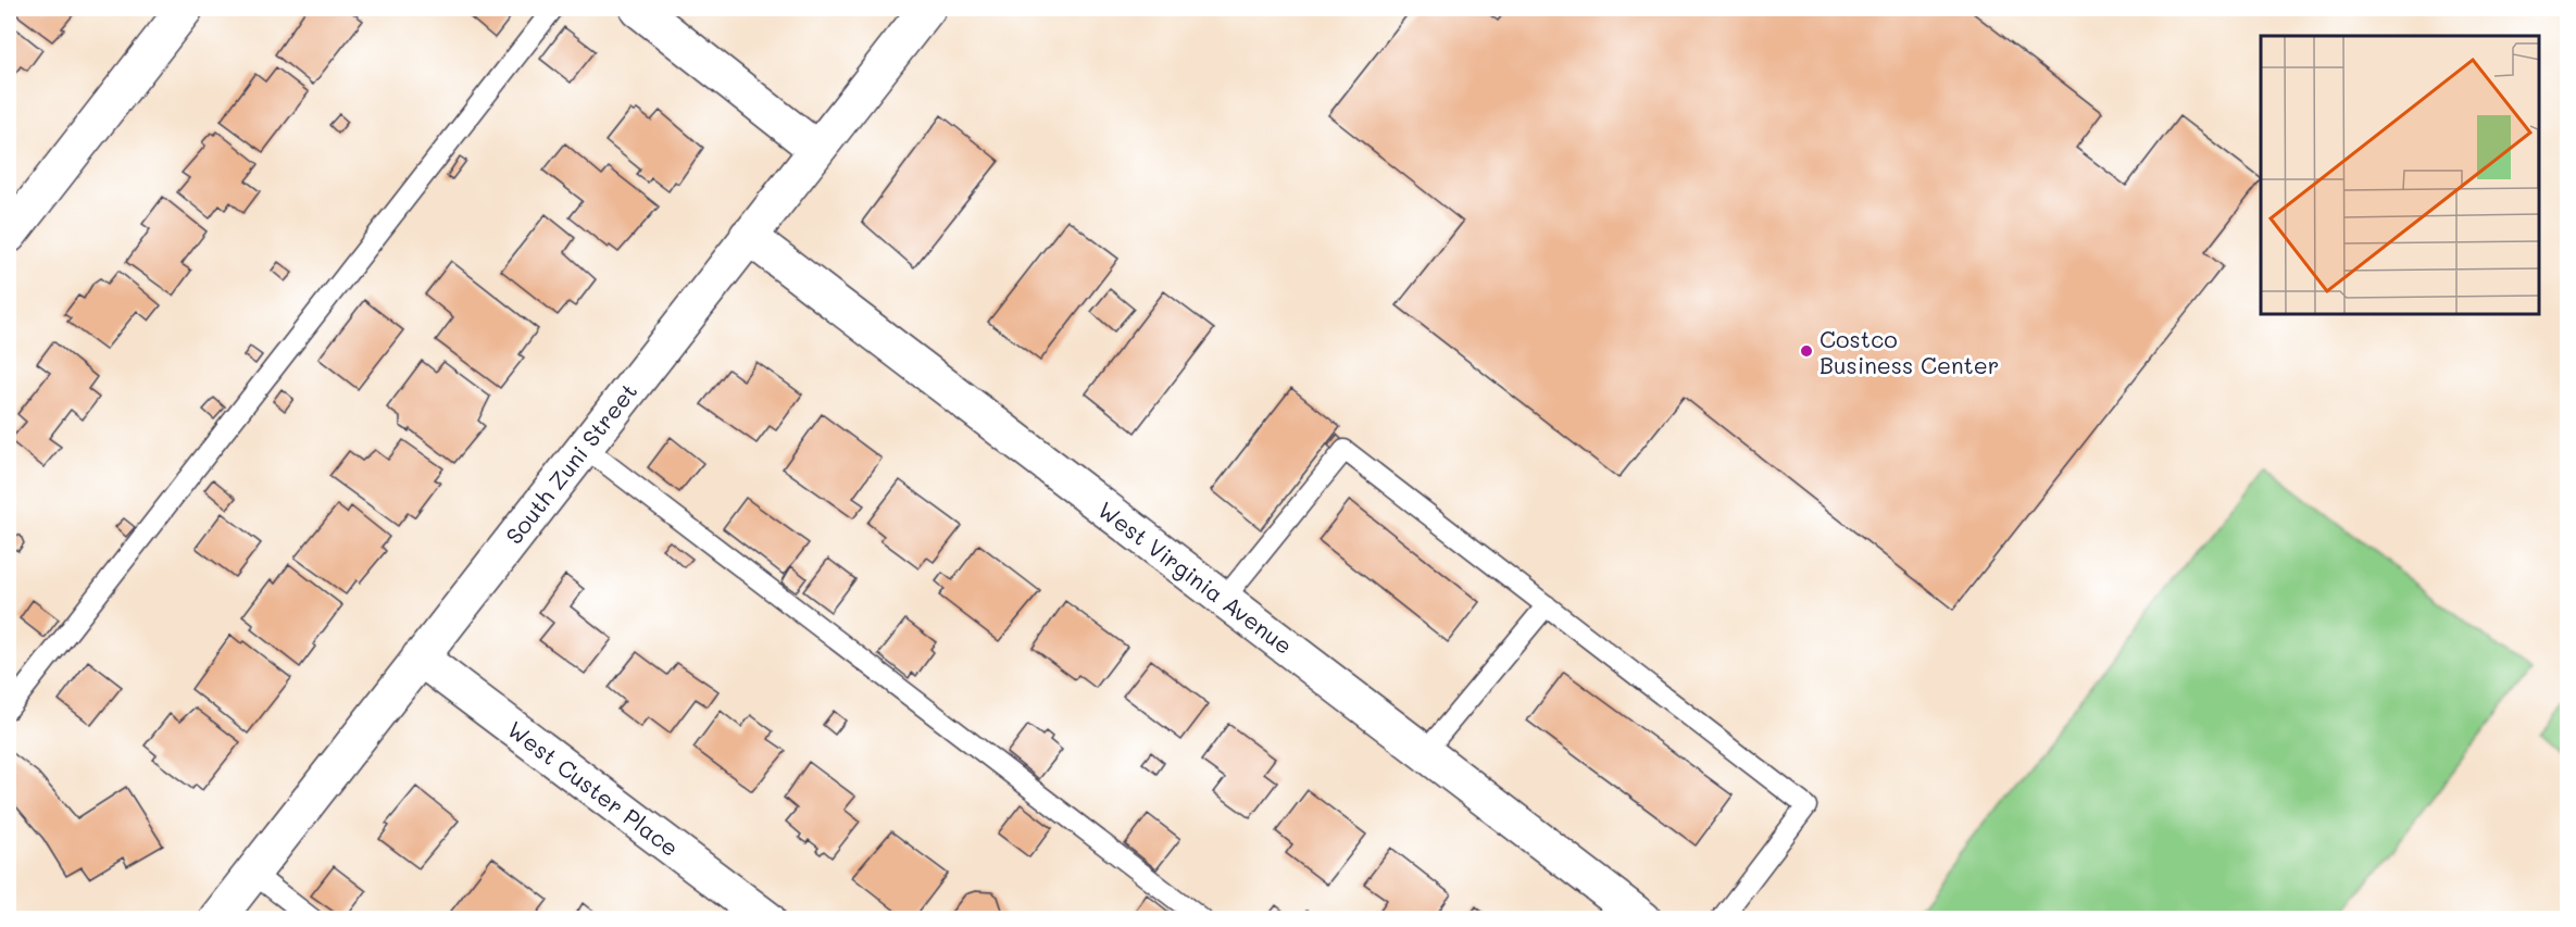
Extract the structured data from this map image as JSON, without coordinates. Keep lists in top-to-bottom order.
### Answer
{
  "streets": {
    "street": ["South Zuni Street", "West Virginia Avenue", "West Custer Place"]
  },
  "crossings": [
    ["South Zuni Street", "West Virginia Avenue"],
    ["South Zuni Street", "West Custer Place"]
  ],
  "places": ["Costco Business Center"]
}
